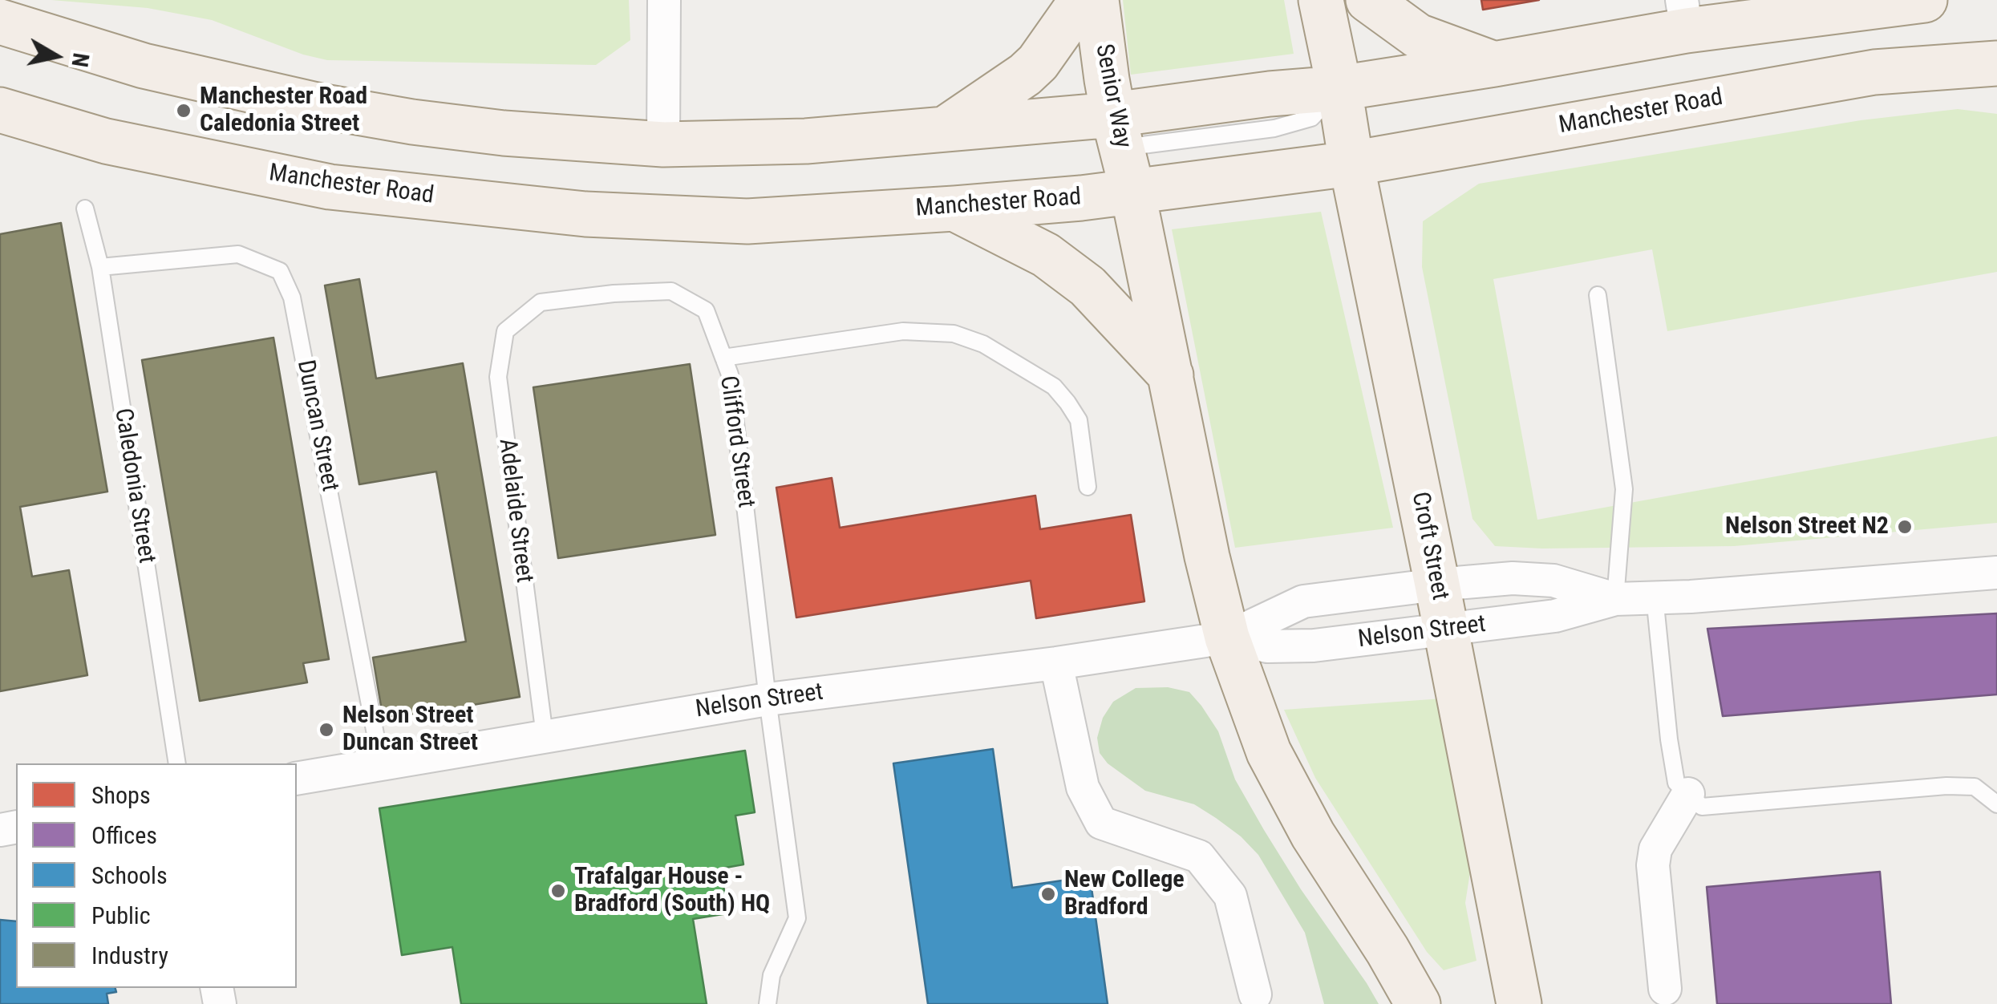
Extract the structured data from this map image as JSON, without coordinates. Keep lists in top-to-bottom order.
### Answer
{
  "streets": {
    "main road": ["Senior Way", "Manchester Road", "Croft Street"],
    "street": ["Nelson Street"],
    "lane": [
      "Duncan Street",
      "Clifford Street",
      "Caledonia Street",
      "Adelaide Street"
    ]
  },
  "crossings": [
    ["Senior Way", "Manchester Road"],
    ["Manchester Road", "Croft Street"],
    ["Duncan Street", "Caledonia Street"],
    ["Duncan Street", "Nelson Street"],
    ["Clifford Street", "Adelaide Street"],
    ["Clifford Street", "Nelson Street"],
    ["Adelaide Street", "Nelson Street"],
    ["Croft Street", "Nelson Street"]
  ],
  "places": [
    "Manchester Road Caledonia Street",
    "Nelson Street N2",
    "Nelson Street Duncan Street",
    "Trafalgar House - Bradford (South) HQ",
    "New College Bradford"
  ],
  "legend": [
    "Shops",
    "Offices",
    "Schools",
    "Public",
    "Industry"
  ],
  "north": "right"
}
